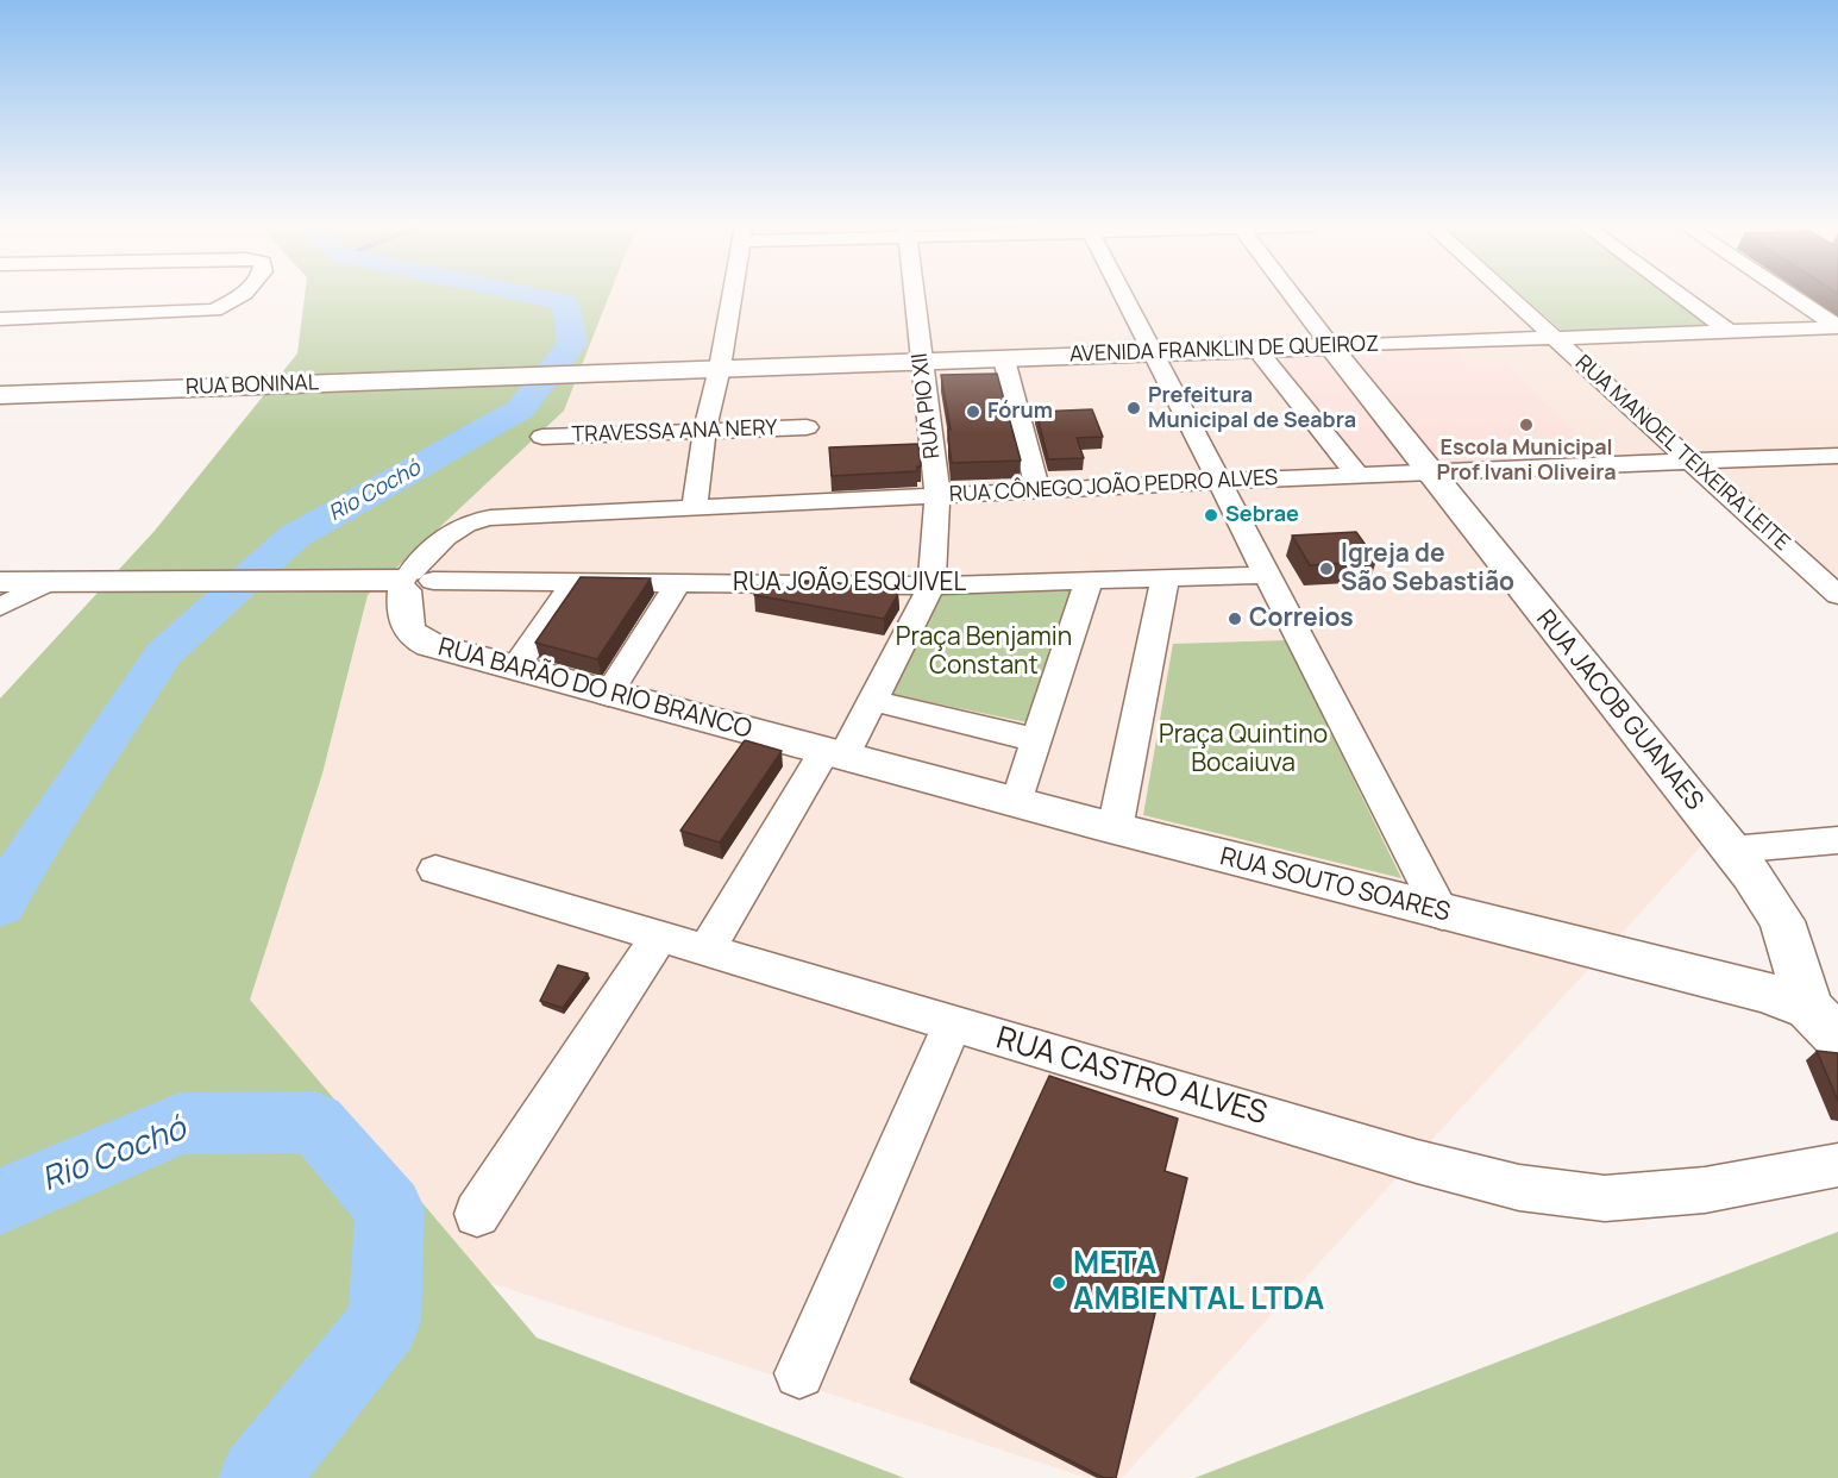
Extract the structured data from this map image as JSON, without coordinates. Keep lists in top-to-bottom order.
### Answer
{
  "streets": {
    "main road": [
      "AVENIDA FRANKLIN DE QUEIROZ",
      "RUA BONINAL",
      "RUA BARÃO DO RIO BRANCO",
      "RUA JACOB GUANAES",
      "RUA SOUTO SOARES"
    ],
    "street": [
      "RUA PIO XII",
      "TRAVESSA ANA NERY",
      "RUA MANOEL TEIXEIRA LEITE",
      "RUA CÔNEGO JOÃO PEDRO ALVES",
      "RUA JOÃO ESQUIVEL",
      "RUA CASTRO ALVES"
    ]
  },
  "crossings": [
    ["AVENIDA FRANKLIN DE QUEIROZ", "RUA BONINAL"],
    ["AVENIDA FRANKLIN DE QUEIROZ", "RUA PIO XII"],
    ["AVENIDA FRANKLIN DE QUEIROZ", "RUA MANOEL TEIXEIRA LEITE"],
    ["AVENIDA FRANKLIN DE QUEIROZ", "RUA JACOB GUANAES"],
    ["RUA PIO XII", "RUA CÔNEGO JOÃO PEDRO ALVES"],
    ["RUA PIO XII", "RUA JOÃO ESQUIVEL"],
    ["RUA MANOEL TEIXEIRA LEITE", "RUA CÔNEGO JOÃO PEDRO ALVES"],
    ["RUA CÔNEGO JOÃO PEDRO ALVES", "RUA JOÃO ESQUIVEL"],
    ["RUA CÔNEGO JOÃO PEDRO ALVES", "RUA BARÃO DO RIO BRANCO"],
    ["RUA CÔNEGO JOÃO PEDRO ALVES", "RUA JACOB GUANAES"],
    ["RUA JOÃO ESQUIVEL", "RUA BARÃO DO RIO BRANCO"],
    ["RUA BARÃO DO RIO BRANCO", "RUA SOUTO SOARES"],
    ["RUA JACOB GUANAES", "RUA SOUTO SOARES"]
  ],
  "water": ["Rio Cochó"],
  "parks": ["Praça Benjamin Constant", "Praça Quintino Bocaiuva"],
  "places": [
    "Prefeitura Municipal de Seabra",
    "Fórum",
    "Escola Municipal Prof Ivani Oliveira",
    "Sebrae",
    "Igreja de São Sebastião",
    "Correios",
    "META AMBIENTAL LTDA"
  ]
}
